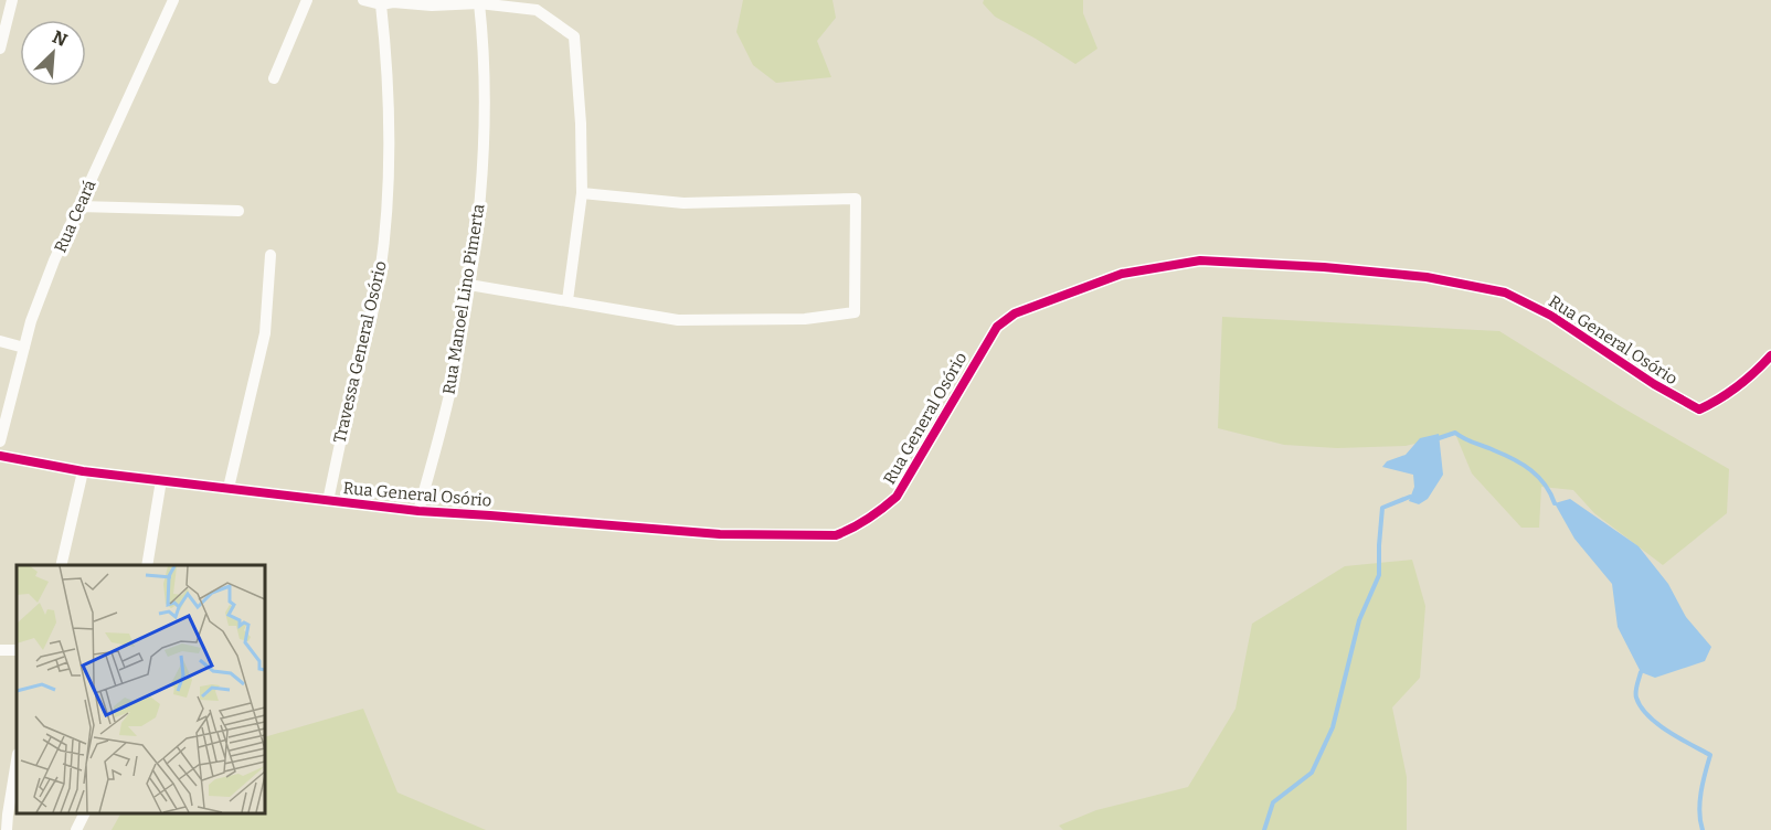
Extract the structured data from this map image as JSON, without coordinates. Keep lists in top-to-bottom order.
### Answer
{
  "streets": {
    "street": [
      "Rua Ceará",
      "Rua Manoel Lino Pimerta",
      "Rua General Osório",
      "Travessa General Osório"
    ]
  },
  "crossings": [
    ["Rua Manoel Lino Pimerta", "Rua General Osório"],
    ["Rua General Osório", "Travessa General Osório"]
  ],
  "north": "top right"
}
